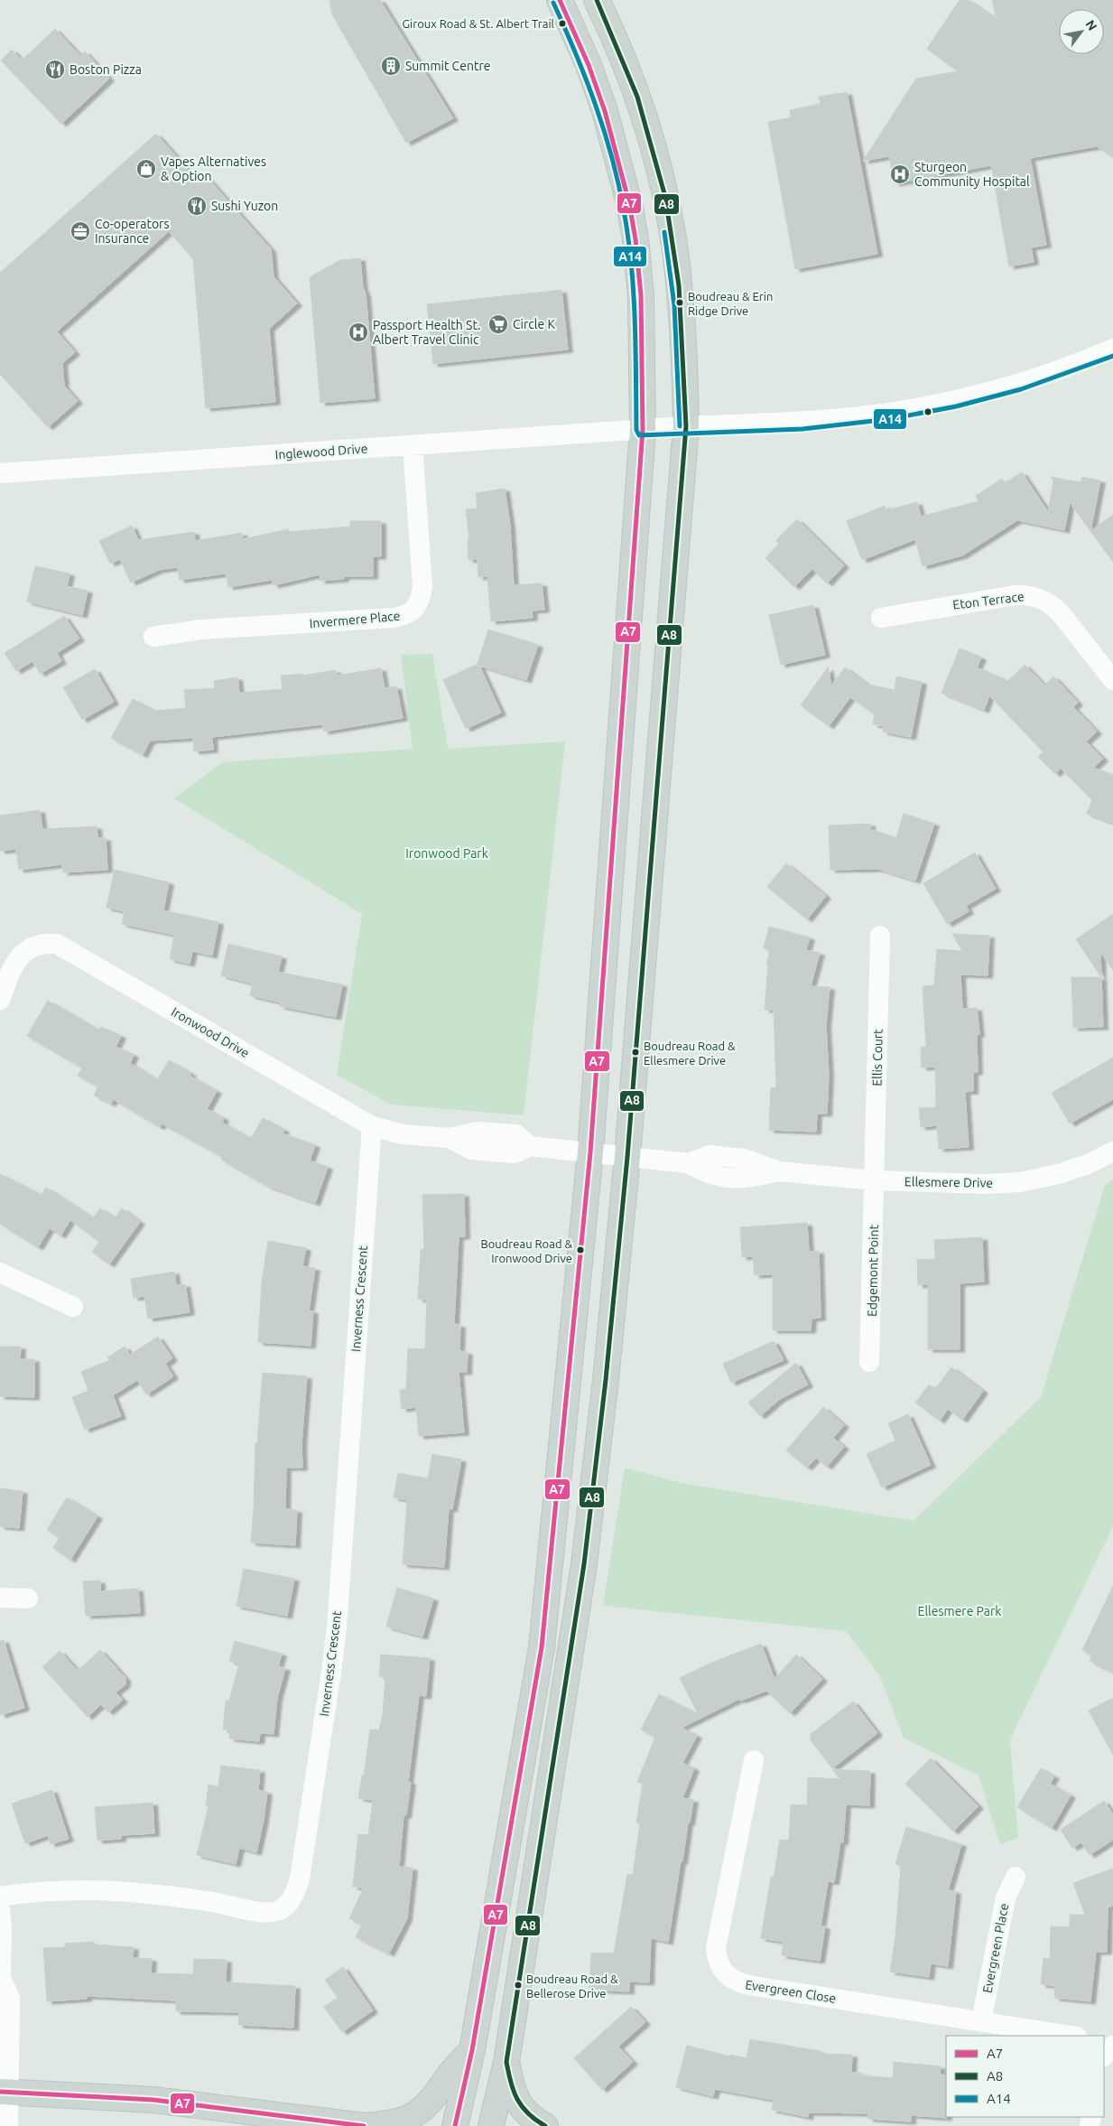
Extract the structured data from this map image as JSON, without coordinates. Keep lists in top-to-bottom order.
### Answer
{
  "streets": {
    "street": [
      "Inglewood Drive",
      "Eton Terrace",
      "Invermere Place",
      "Ironwood Drive",
      "Ellis Court",
      "Ellesmere Drive",
      "Edgemont Point",
      "Inverness Crescent",
      "Evergreen Place",
      "Evergreen Close"
    ]
  },
  "crossings": [
    ["Inglewood Drive", "Invermere Place"],
    ["Ironwood Drive", "Ellesmere Drive"],
    ["Ironwood Drive", "Inverness Crescent"],
    ["Ellis Court", "Ellesmere Drive"],
    ["Ellis Court", "Edgemont Point"],
    ["Ellesmere Drive", "Edgemont Point"],
    ["Evergreen Place", "Evergreen Close"]
  ],
  "parks": ["Ironwood Park", "Ellesmere Park"],
  "places": {
    "other": [
      "Giroux Road & St. Albert Trail",
      "Boudreau & Erin Ridge Drive",
      "Boudreau Road & Ellesmere Drive",
      "Boudreau Road & Ironwood Drive",
      "Boudreau Road & Bellerose Drive"
    ],
    "building": ["Summit Centre"],
    "restaurant": ["Boston Pizza", "Sushi Yuzon"],
    "shop": ["Vapes Alternatives & Option"],
    "hospital": ["Sturgeon Community Hospital", "Passport Health St. Albert Travel Clinic"],
    "office": ["Co-operators Insurance"],
    "supermarket": ["Circle K"]
  },
  "lines": ["transit line A7", "transit line A8", "transit line A14"],
  "legend": ["A7", "A8", "A14"],
  "north": "top right"
}
